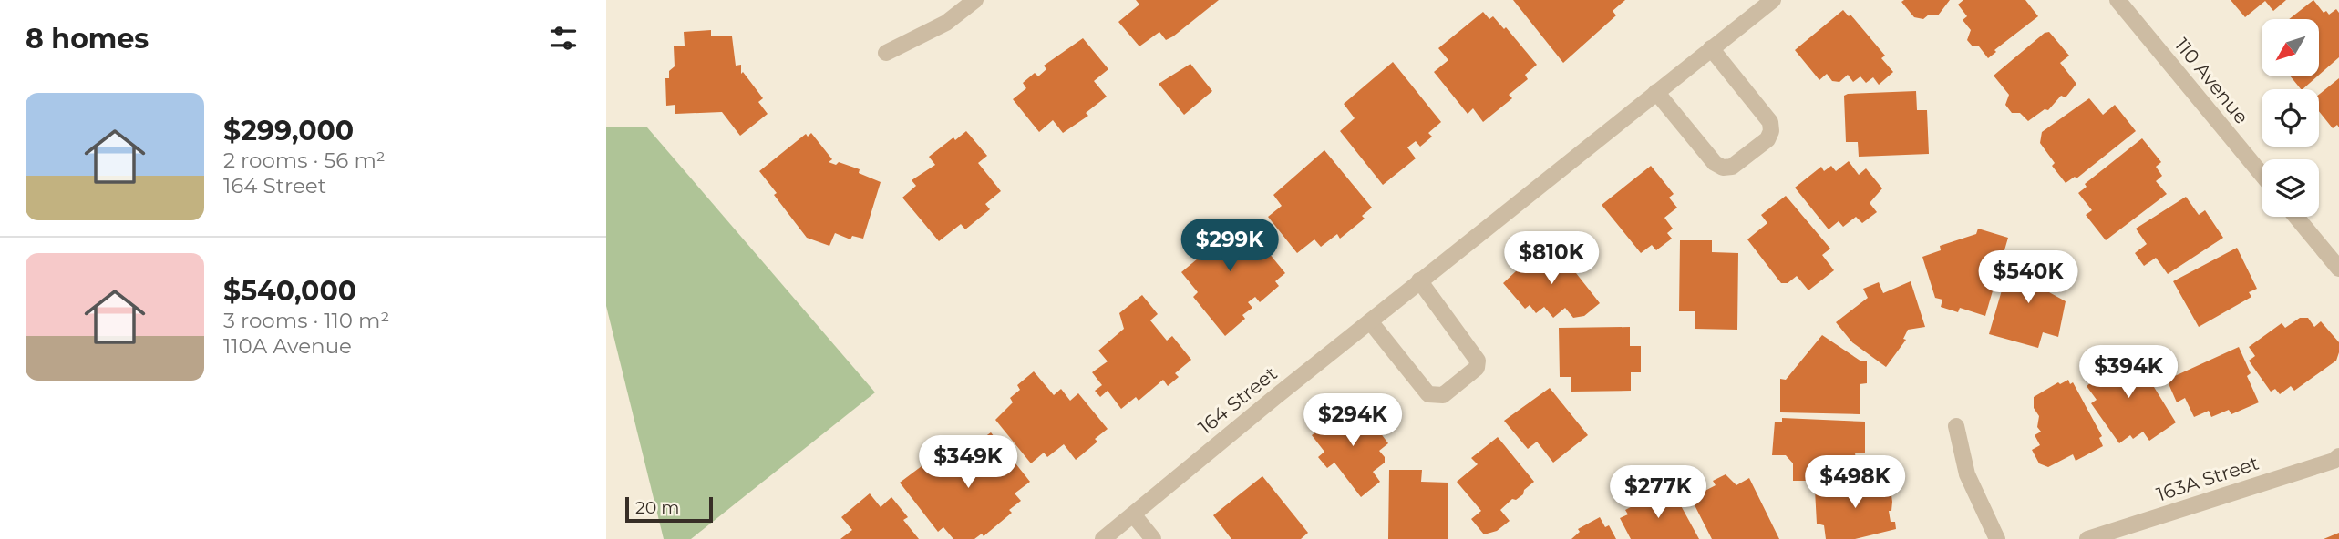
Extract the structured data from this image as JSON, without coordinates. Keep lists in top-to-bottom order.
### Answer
{
  "streets": {
    "street": ["110 Avenue", "164 Street", "163A Street"]
  },
  "scale_bar": "20 m",
  "north": "bottom left",
  "page": {
    "heading": "8 homes",
    "list": [
      {
        "name": "$299,000",
        "note": "2 rooms · 56 m² · 164 Street"
      },
      {
        "name": "$540,000",
        "note": "3 rooms · 110 m² · 110A Avenue"
      }
    ],
    "price": [
      "$299K",
      "$810K",
      "$540K",
      "$394K",
      "$294K",
      "$349K",
      "$498K",
      "$277K"
    ],
    "scale": "20 m"
  }
}
